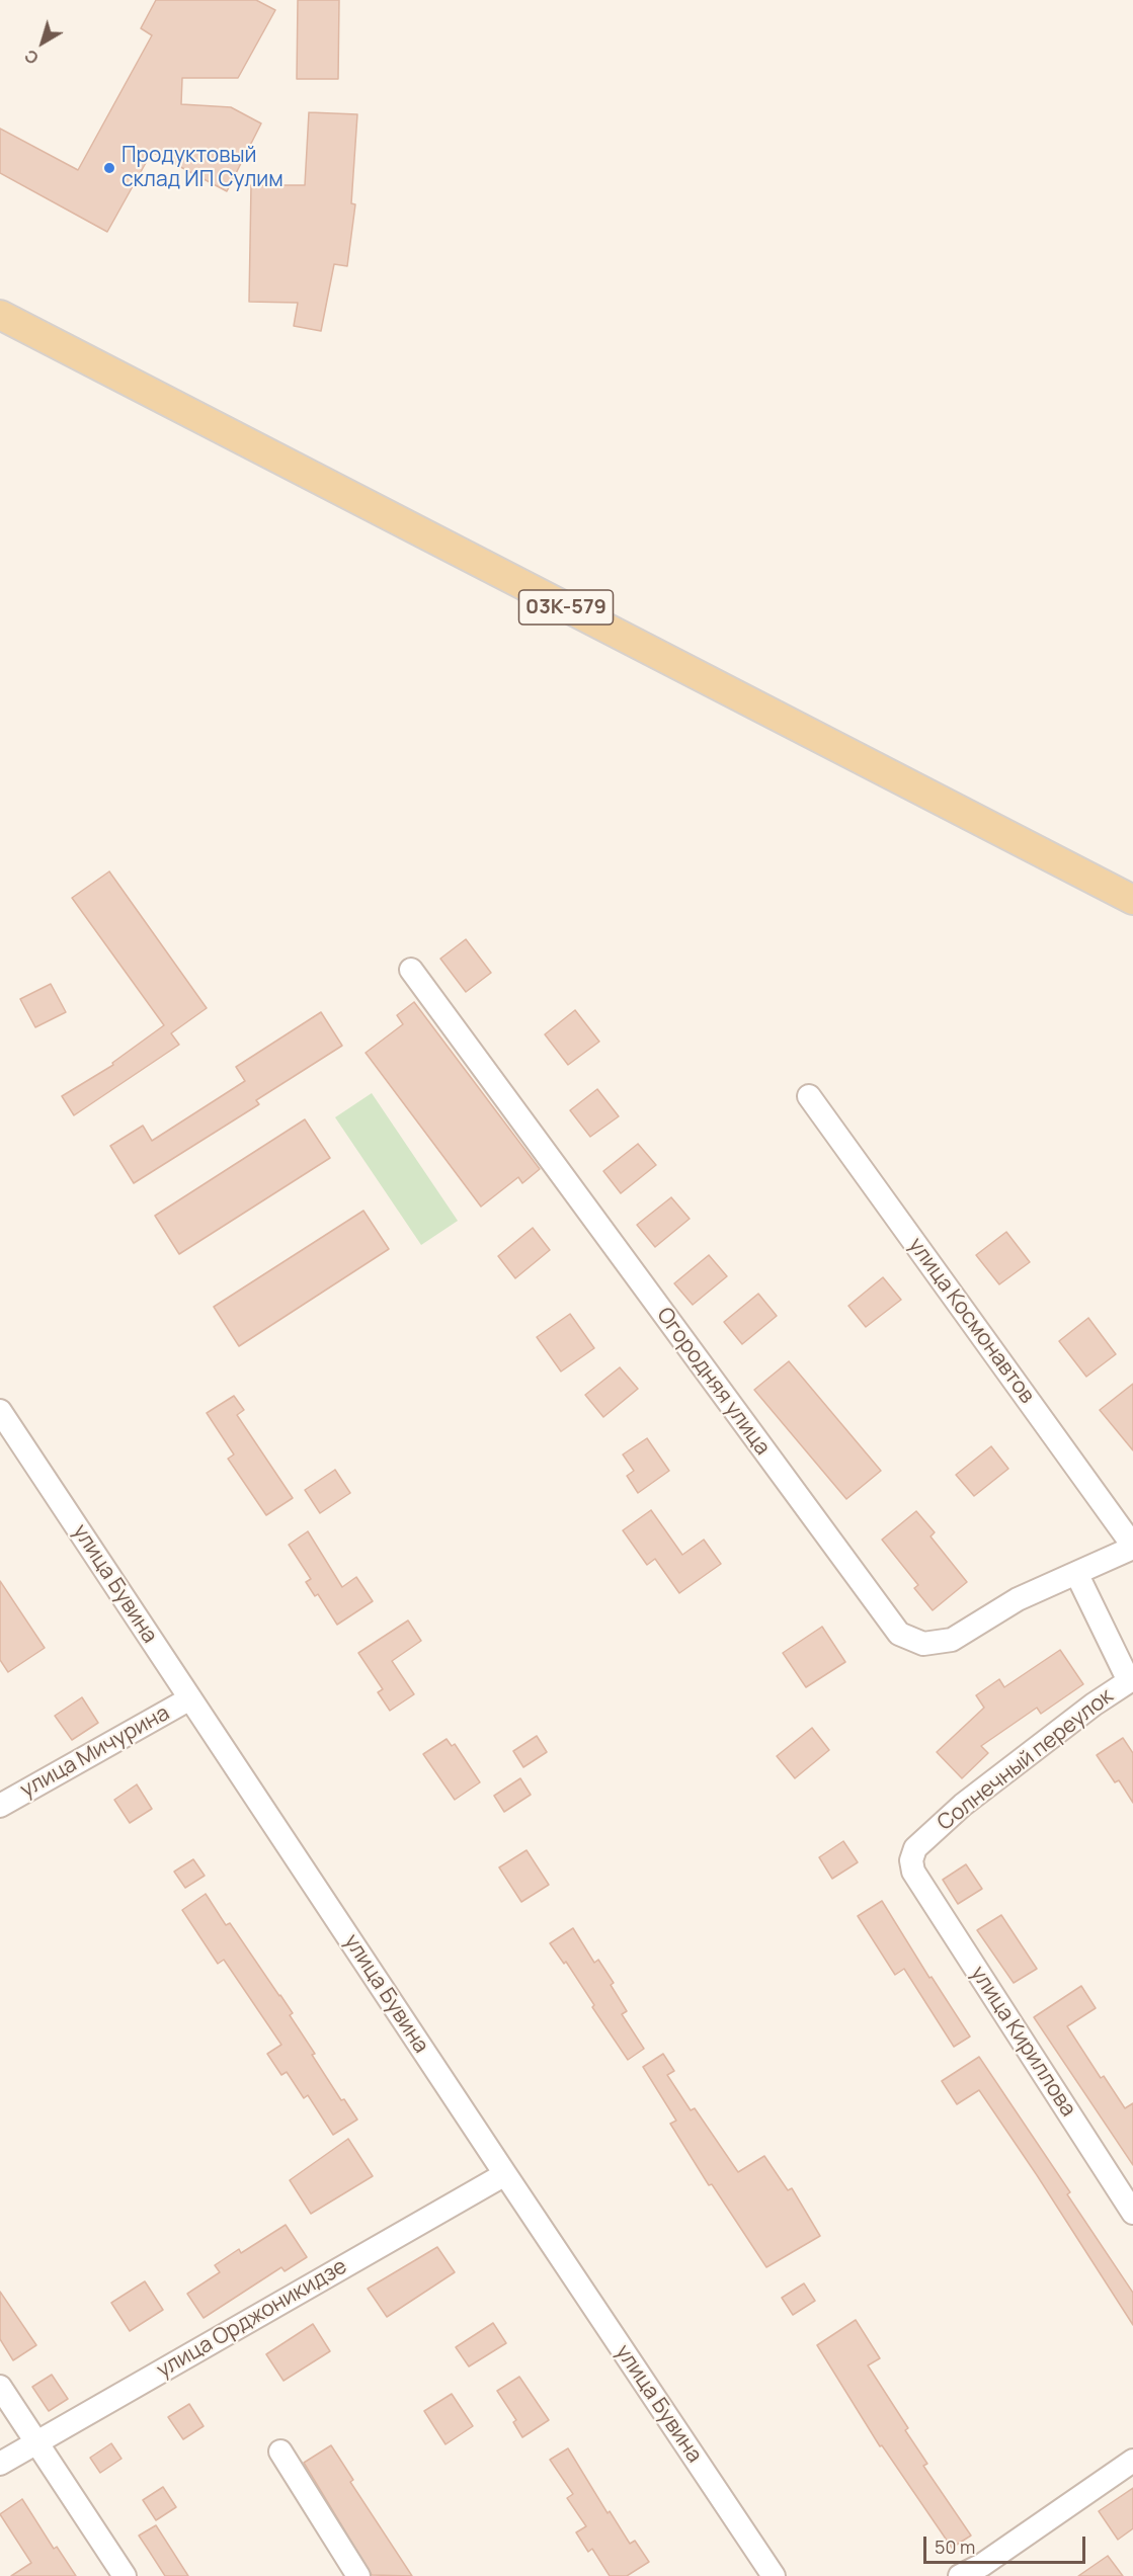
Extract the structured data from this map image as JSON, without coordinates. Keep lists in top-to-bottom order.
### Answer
{
  "streets": {
    "main road": ["03К-579"],
    "street": [
      "улица Космонавтов",
      "Огородняя улица",
      "улица Бувина",
      "улица Мичурина",
      "Солнечный переулок",
      "улица Кириллова",
      "улица Орджоникидзе"
    ]
  },
  "crossings": [
    ["Огородняя улица", "Солнечный переулок"],
    ["улица Бувина", "улица Мичурина"],
    ["улица Бувина", "улица Орджоникидзе"],
    ["Солнечный переулок", "улица Кириллова"]
  ],
  "places": ["Продуктовый склад ИП Сулим"],
  "scale_bar": "50 m",
  "north": "bottom left"
}
